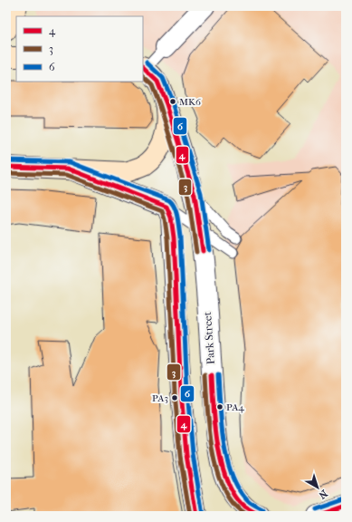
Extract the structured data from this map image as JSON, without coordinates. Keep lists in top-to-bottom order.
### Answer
{
  "streets": {
    "street": ["Park Street"]
  },
  "places": ["MK6", "PA3", "PA4"],
  "lines": ["transit line 6", "transit line 4", "transit line 3"],
  "legend": ["4", "3", "6"],
  "north": "bottom right"
}
